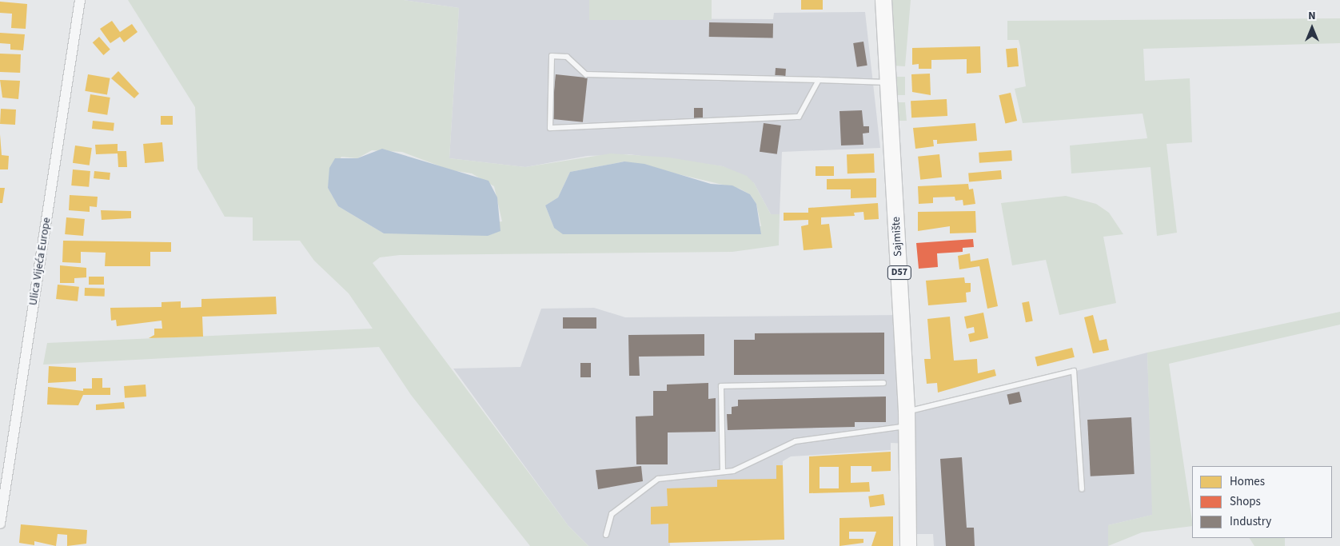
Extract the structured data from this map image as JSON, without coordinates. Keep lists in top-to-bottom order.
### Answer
{
  "streets": {
    "main road": ["Sajmište", "D57"],
    "street": ["Ulica Vijeća Europe"]
  },
  "legend": ["Homes", "Shops", "Industry"],
  "north": "top"
}
